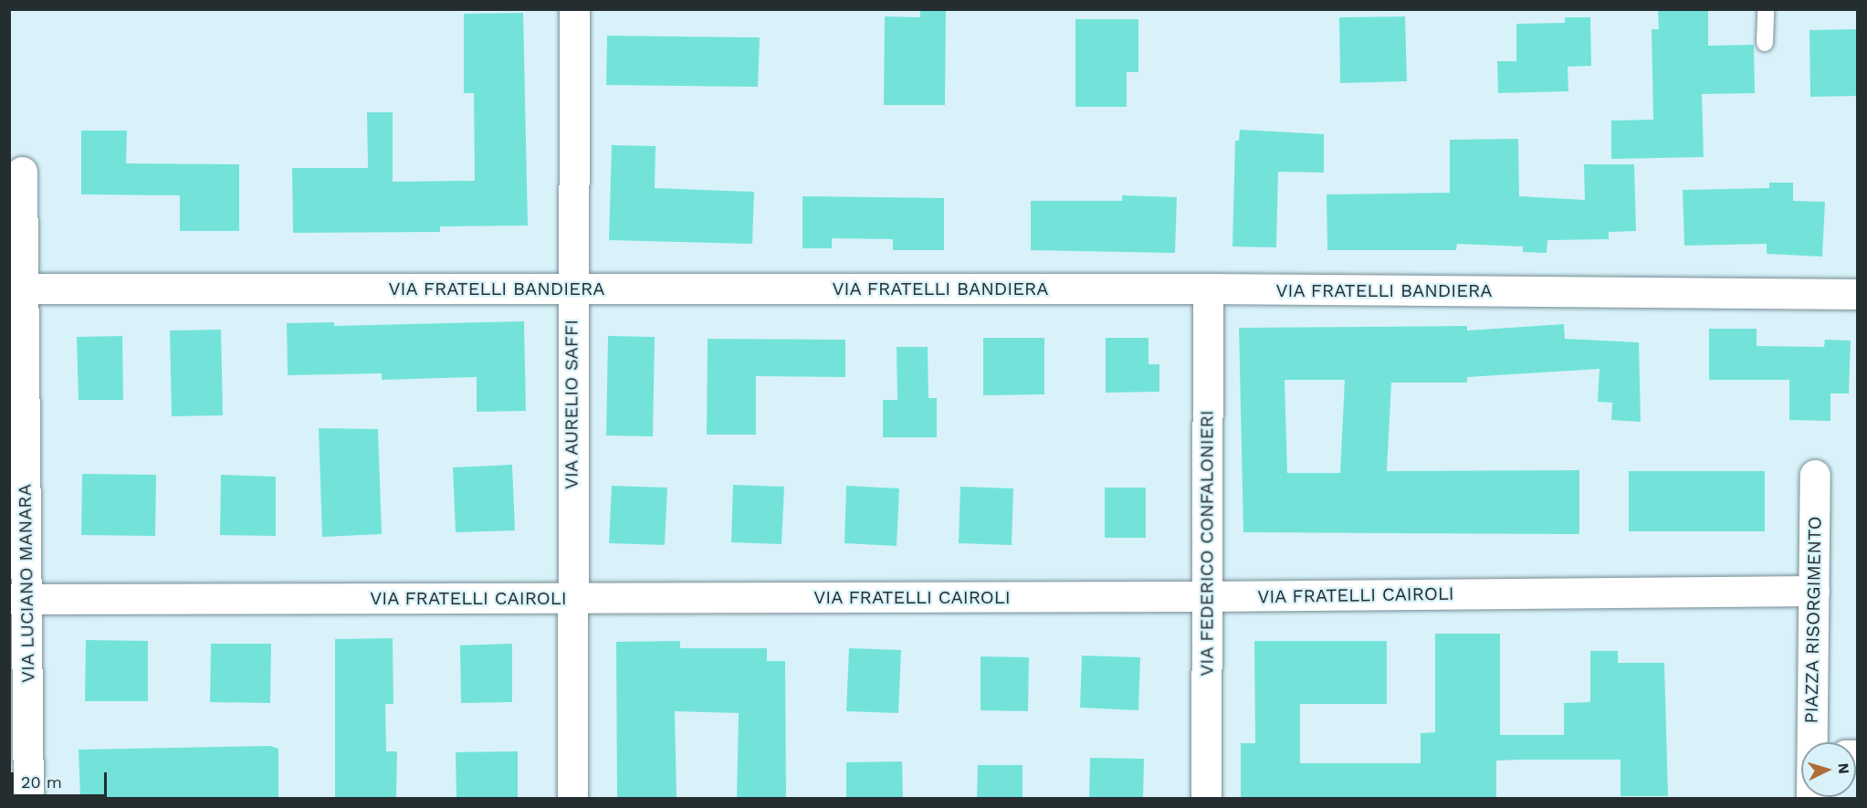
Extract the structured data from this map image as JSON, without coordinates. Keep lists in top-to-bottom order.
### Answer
{
  "streets": {
    "street": [
      "VIA FRATELLI BANDIERA",
      "VIA AURELIO SAFFI",
      "VIA FEDERICO CONFALONIERI",
      "VIA LUCIANO MANARA",
      "VIA FRATELLI CAIROLI",
      "PIAZZA RISORGIMENTO"
    ]
  },
  "crossings": [
    ["VIA FRATELLI BANDIERA", "VIA AURELIO SAFFI"],
    ["VIA FRATELLI BANDIERA", "VIA FEDERICO CONFALONIERI"],
    ["VIA FRATELLI BANDIERA", "VIA LUCIANO MANARA"],
    ["VIA AURELIO SAFFI", "VIA FRATELLI CAIROLI"],
    ["VIA FEDERICO CONFALONIERI", "VIA FRATELLI CAIROLI"],
    ["VIA LUCIANO MANARA", "VIA FRATELLI CAIROLI"],
    ["VIA FRATELLI CAIROLI", "PIAZZA RISORGIMENTO"]
  ],
  "scale_bar": "20 m",
  "north": "right"
}
